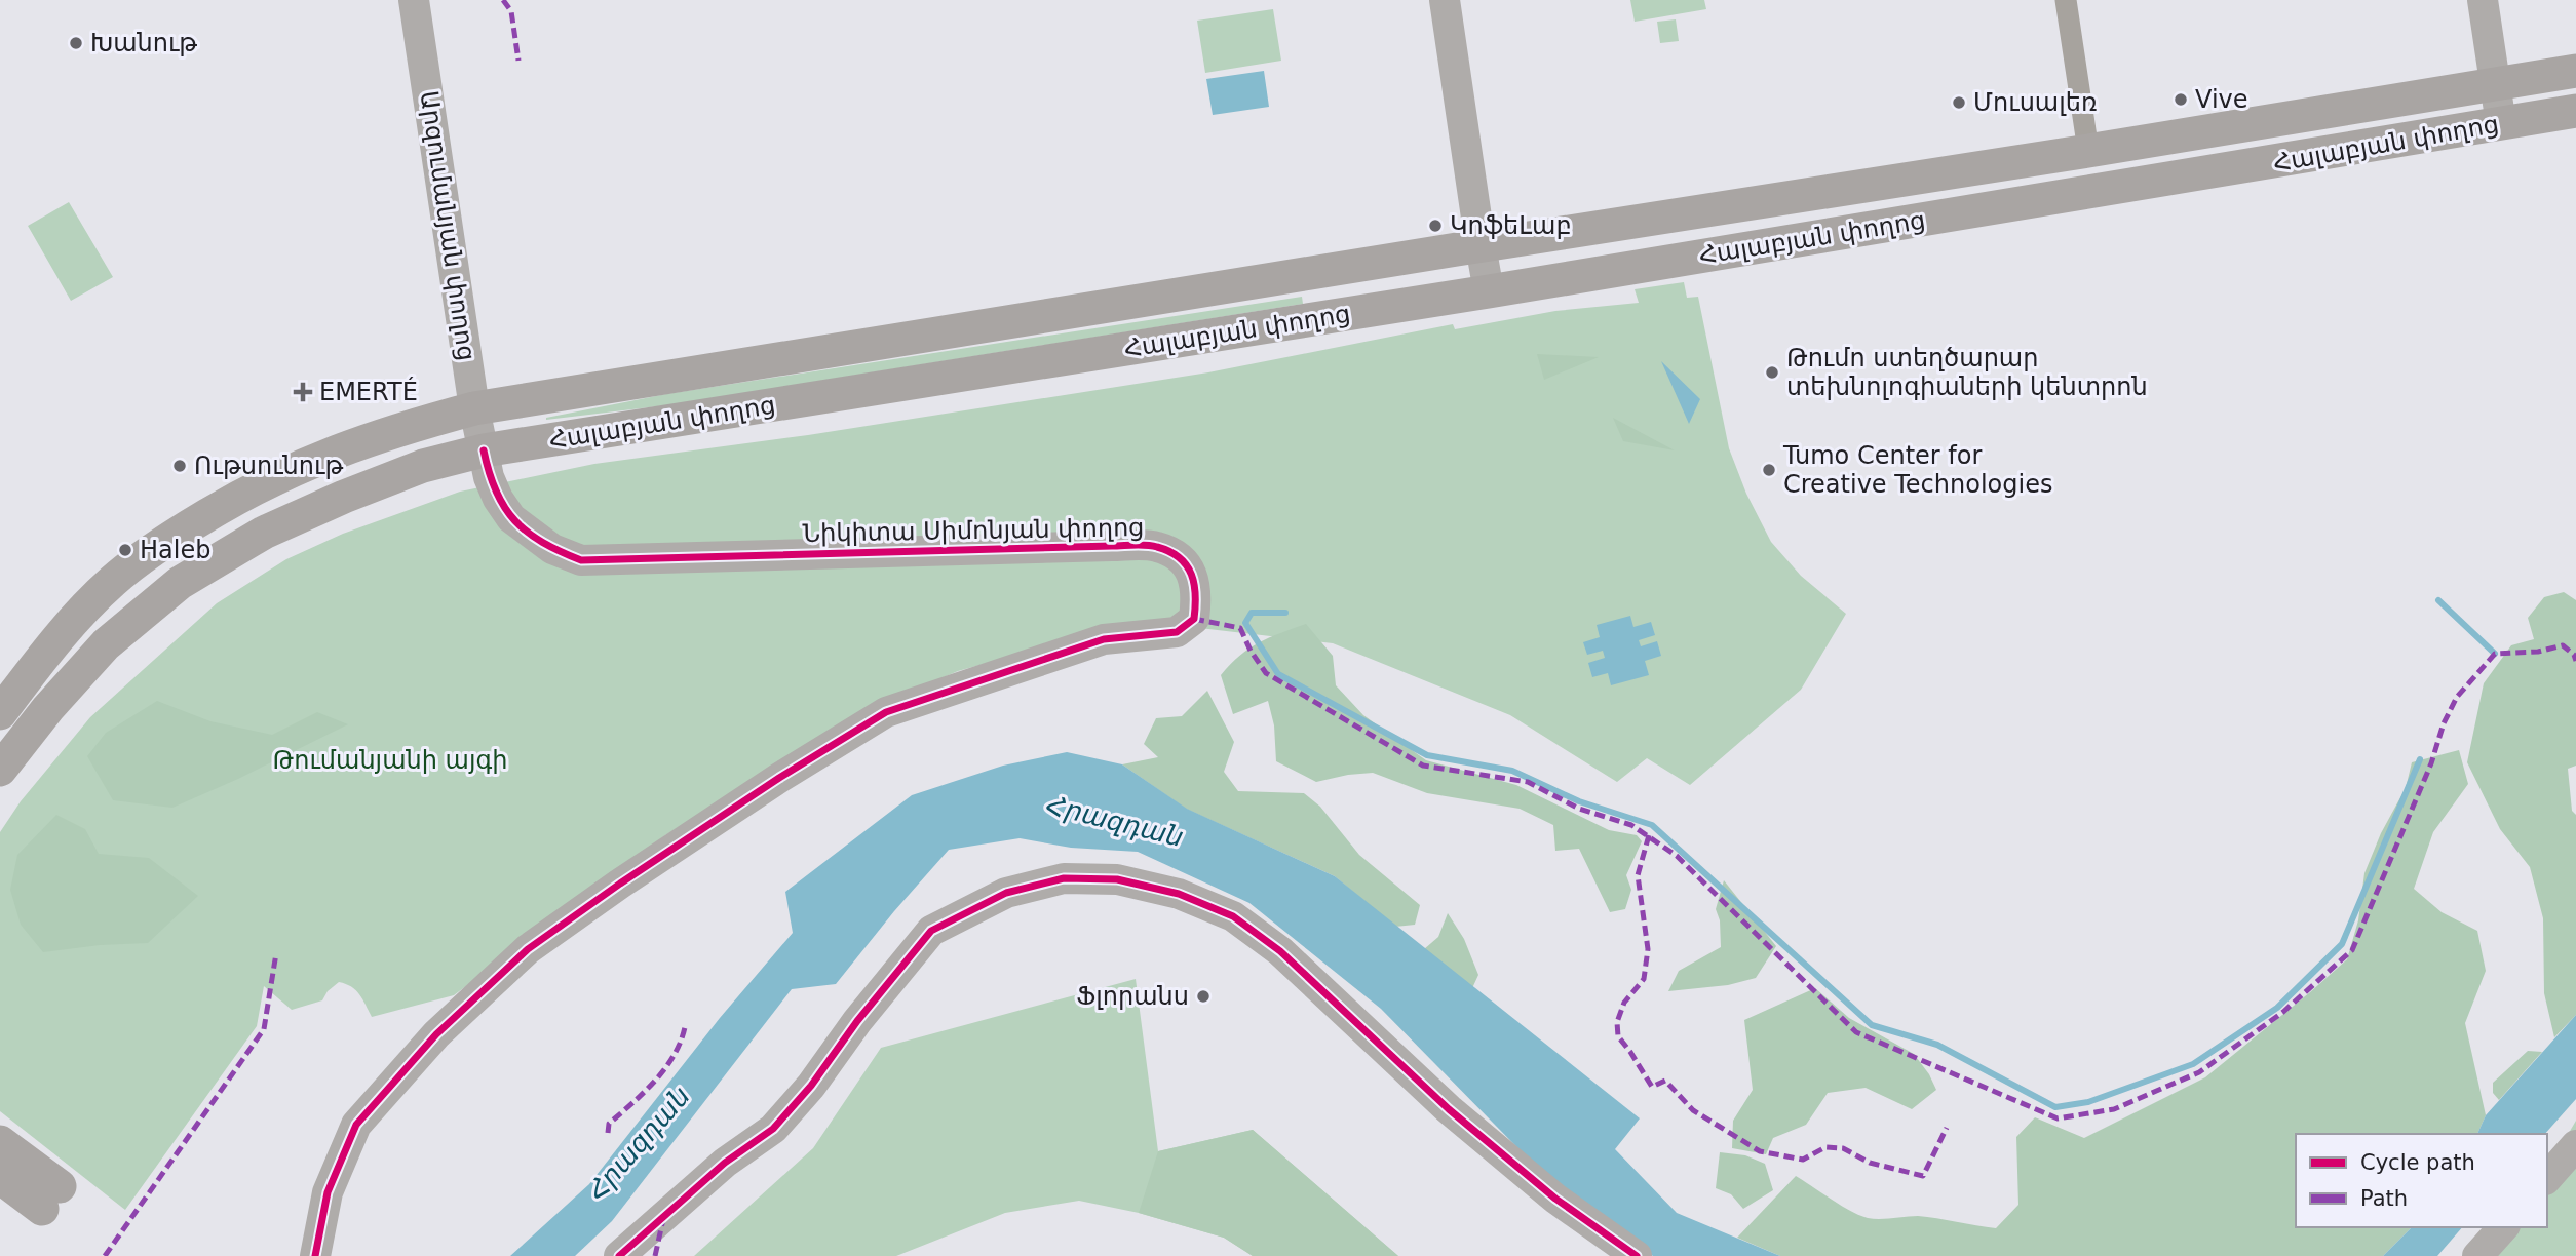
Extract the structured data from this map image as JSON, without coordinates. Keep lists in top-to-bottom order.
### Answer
{
  "streets": {
    "main road": ["Հալաբյան փողոց"],
    "street": ["Արզումանյան փողոց", "Նիկիտա Սիմոնյան փողոց"]
  },
  "crossings": [
    ["Հալաբյան փողոց", "Արզումանյան փողոց"],
    ["Հալաբյան փողոց", "Նիկիտա Սիմոնյան փողոց"],
    ["Արզումանյան փողոց", "Նիկիտա Սիմոնյան փողոց"]
  ],
  "water": ["Հրազդան"],
  "parks": ["Թումանյանի այգի"],
  "places": {
    "other": [
      "Խանութ",
      "Vive",
      "Մուսալեռ",
      "ԿոֆեԼաբ",
      "Թումո ստեղծարար տեխնոլոգիաների կենտրոն",
      "Ութսունութ",
      "Tumo Center for Creative Technologies",
      "Haleb",
      "Ֆլորանս"
    ],
    "health": ["EMERTÉ"]
  },
  "legend": ["Cycle path", "Path"]
}
